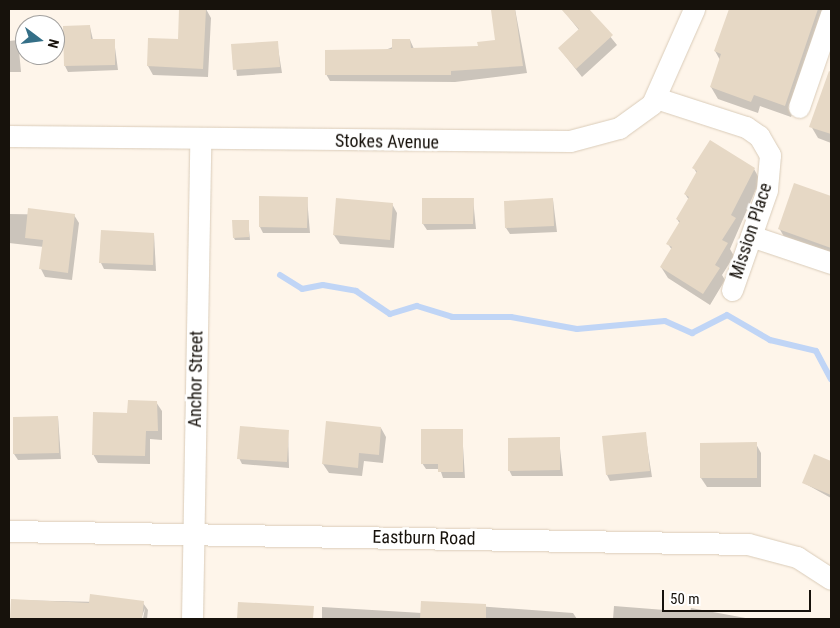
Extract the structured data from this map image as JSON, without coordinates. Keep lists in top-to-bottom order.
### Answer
{
  "streets": {
    "street": [
      "Stokes Avenue",
      "Mission Place",
      "Anchor Street",
      "Eastburn Road"
    ]
  },
  "crossings": [
    ["Stokes Avenue", "Mission Place"],
    ["Stokes Avenue", "Anchor Street"],
    ["Anchor Street", "Eastburn Road"]
  ],
  "scale_bar": "50 m",
  "north": "right"
}
